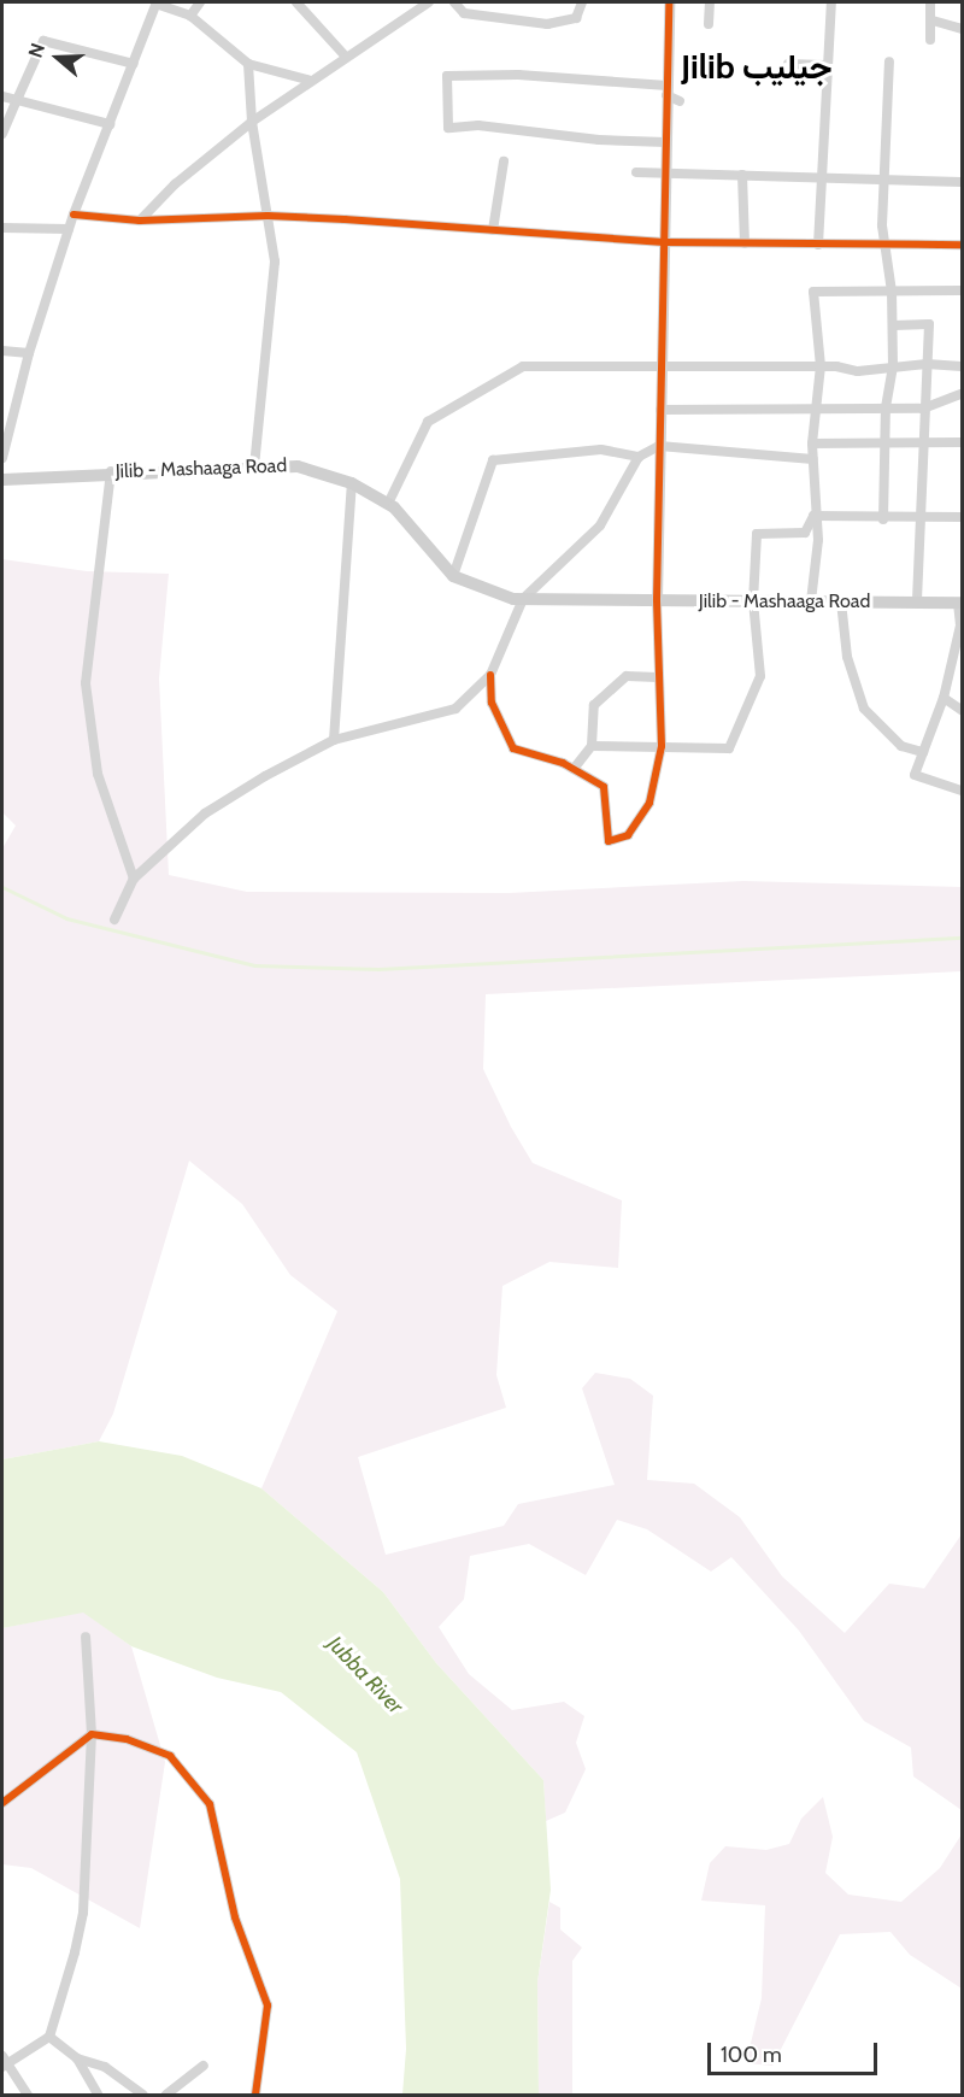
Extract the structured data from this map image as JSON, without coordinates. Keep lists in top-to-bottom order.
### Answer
{
  "streets": {
    "main road": ["Jilib - Mashaaga Road"]
  },
  "districts": ["Jilib جيليب"],
  "water": ["Jubba River"],
  "scale_bar": "100 m",
  "north": "left"
}
